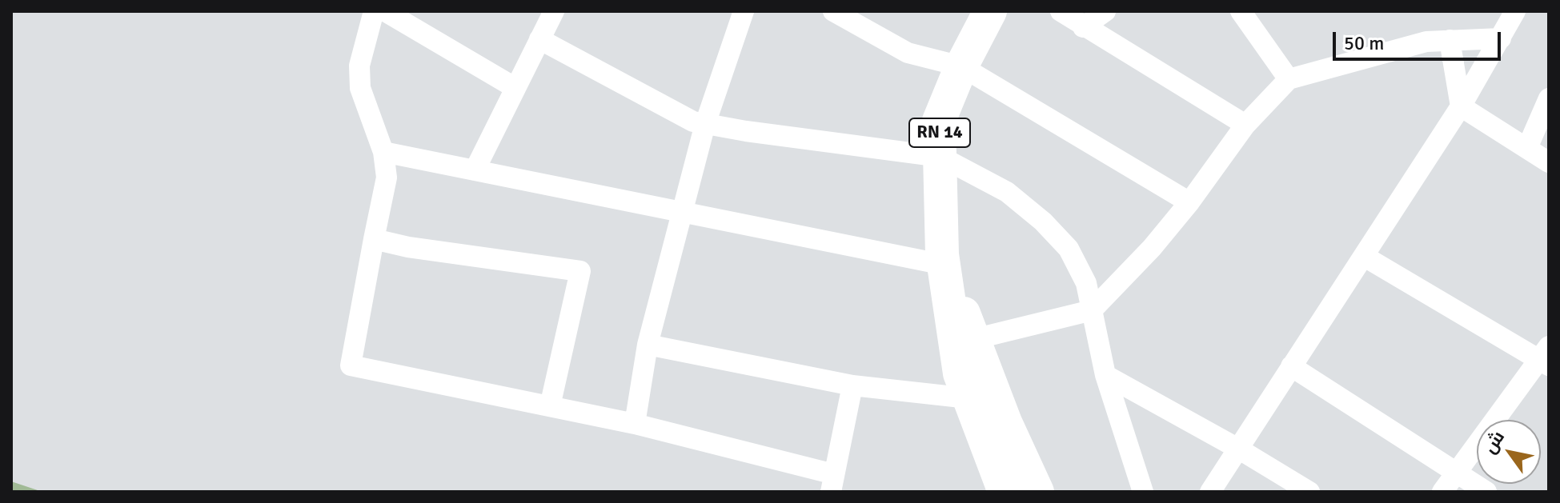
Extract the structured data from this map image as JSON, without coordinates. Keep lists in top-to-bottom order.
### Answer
{
  "streets": {
    "main road": ["RN 14"]
  },
  "scale_bar": "50 m",
  "north": "top left"
}
